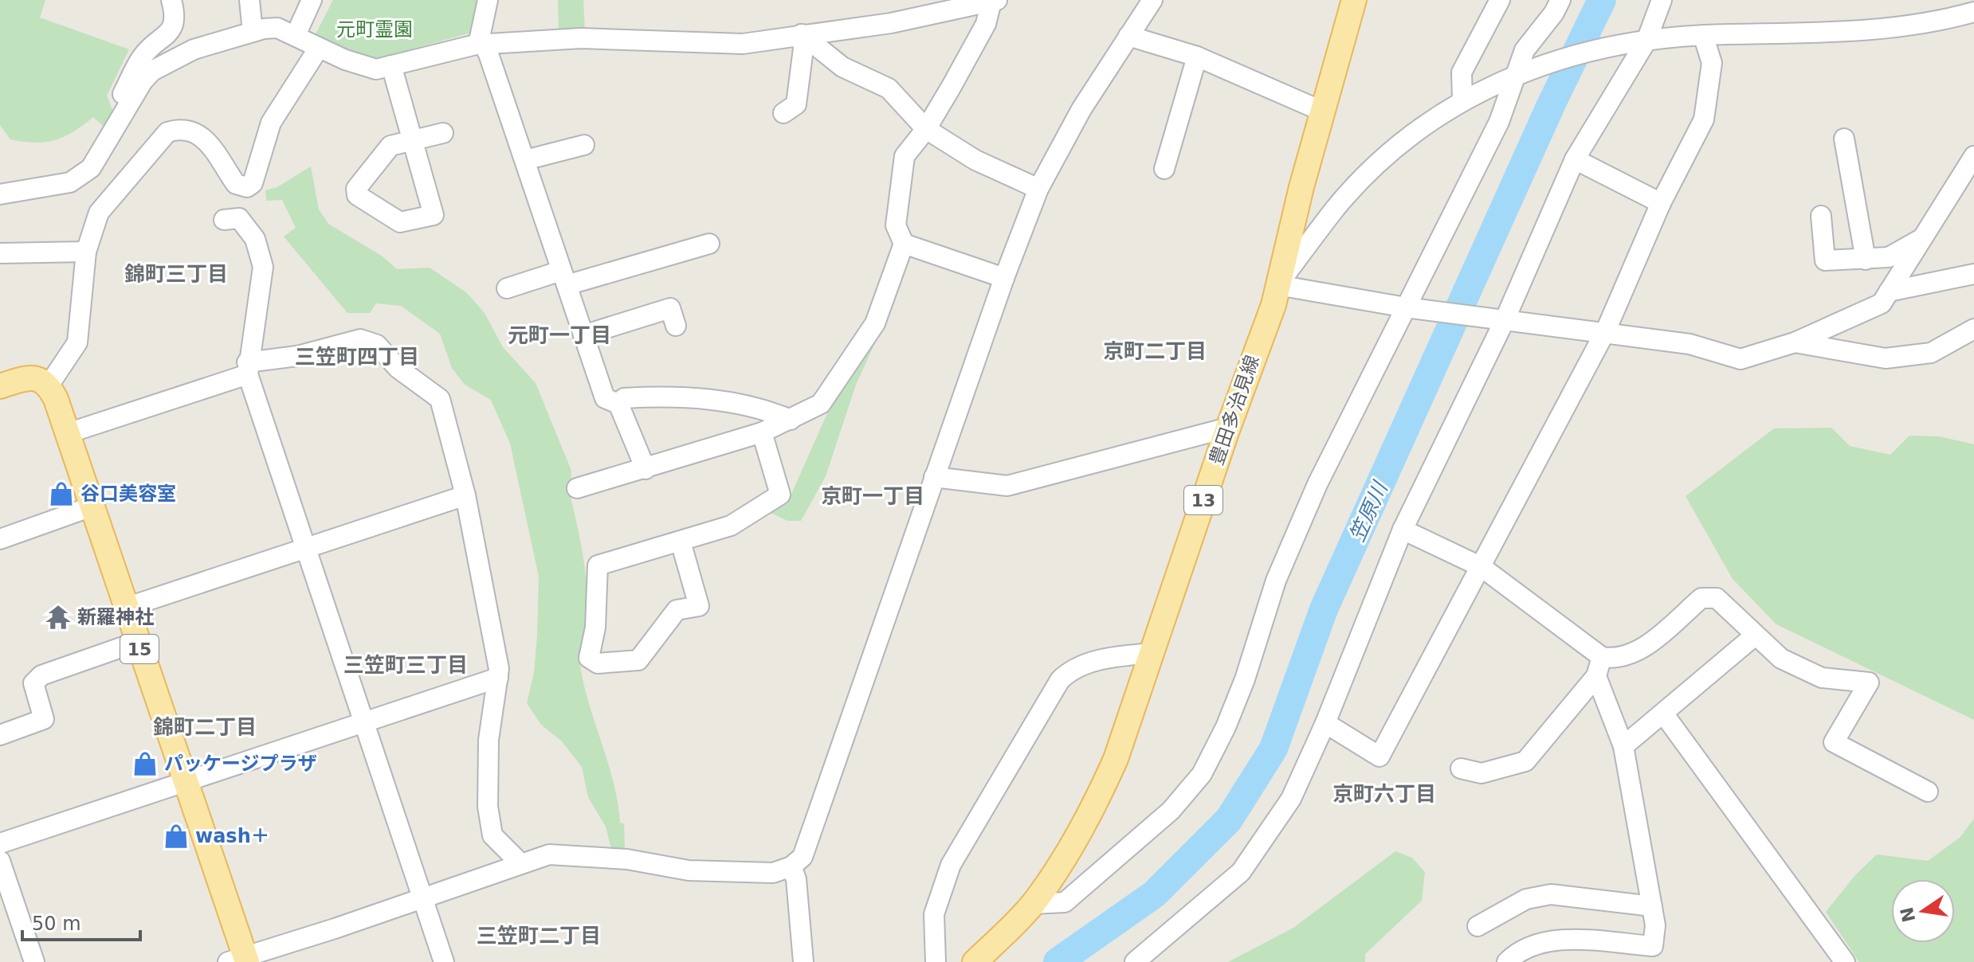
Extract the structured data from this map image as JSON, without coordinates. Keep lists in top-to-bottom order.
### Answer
{
  "streets": {
    "main road": ["豊田多治見線", "13", "15"]
  },
  "districts": [
    "錦町三丁目",
    "元町一丁目",
    "京町二丁目",
    "三笠町四丁目",
    "京町一丁目",
    "三笠町三丁目",
    "錦町二丁目",
    "京町六丁目",
    "三笠町二丁目"
  ],
  "water": ["笠原川"],
  "parks": ["元町霊園"],
  "places": {
    "shop": ["谷口美容室", "パッケージプラザ", "wash＋"],
    "temple": ["新羅神社"]
  },
  "scale_bar": "50 m",
  "north": "left"
}
